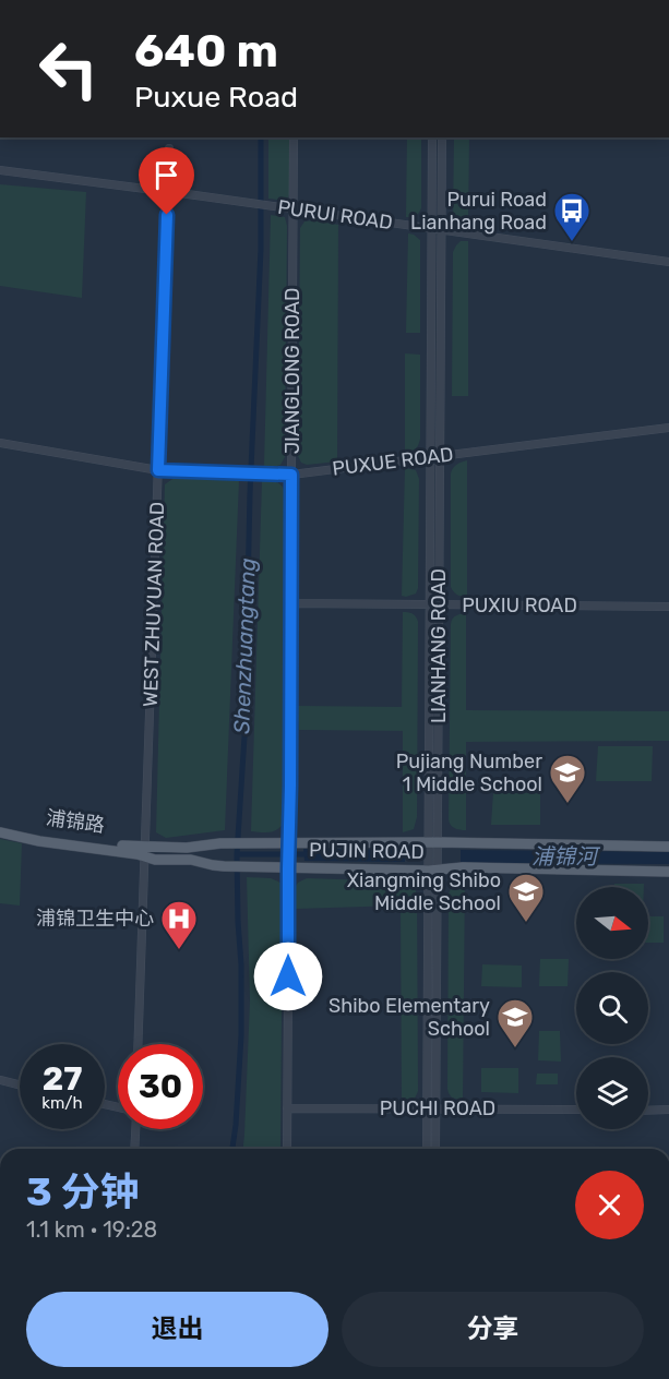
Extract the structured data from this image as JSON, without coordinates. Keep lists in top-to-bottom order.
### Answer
{
  "streets": {
    "main road": ["浦锦路", "PUJIN ROAD"],
    "street": [
      "PURUI ROAD",
      "JIANGLONG ROAD",
      "PUXUE ROAD",
      "WEST ZHUYUAN ROAD",
      "PUXIU ROAD",
      "LIANHANG ROAD",
      "PUCHI ROAD"
    ]
  },
  "crossings": [
    ["PURUI ROAD", "JIANGLONG ROAD"],
    ["PURUI ROAD", "WEST ZHUYUAN ROAD"],
    ["PURUI ROAD", "LIANHANG ROAD"],
    ["JIANGLONG ROAD", "PUXUE ROAD"],
    ["JIANGLONG ROAD", "PUXIU ROAD"],
    ["JIANGLONG ROAD", "PUJIN ROAD"],
    ["JIANGLONG ROAD", "PUCHI ROAD"],
    ["PUXUE ROAD", "WEST ZHUYUAN ROAD"],
    ["PUXUE ROAD", "LIANHANG ROAD"],
    ["WEST ZHUYUAN ROAD", "浦锦路"],
    ["WEST ZHUYUAN ROAD", "PUJIN ROAD"],
    ["PUXIU ROAD", "LIANHANG ROAD"],
    ["LIANHANG ROAD", "PUJIN ROAD"],
    ["LIANHANG ROAD", "PUCHI ROAD"],
    ["浦锦路", "PUJIN ROAD"]
  ],
  "water": ["Shenzhuangtang", "浦锦河"],
  "places": {
    "bus stop": ["Purui Road Lianhang Road"],
    "school or university": ["Pujiang Number 1 Middle School", "Xiangming Shibo Middle School", "Shibo Elementary School"],
    "hospital": ["浦锦卫生中心"]
  },
  "north": "right",
  "page": {
    "turn": ["640 m", "Puxue Road"],
    "speed": "27 km/h",
    "limit": "30",
    "heading": ["3 分钟", "1.1 km · 19:28"],
    "buttons": ["退出", "分享"]
  }
}
